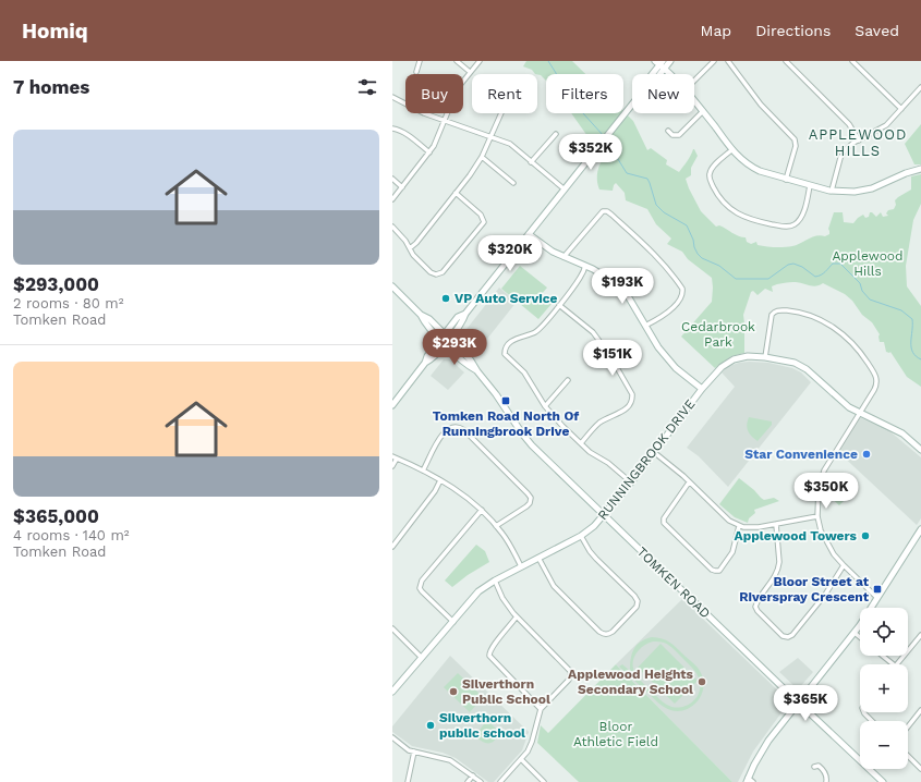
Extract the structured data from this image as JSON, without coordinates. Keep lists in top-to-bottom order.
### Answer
{
  "streets": {
    "street": ["RUNNINGBROOK DRIVE", "TOMKEN ROAD"]
  },
  "crossings": [
    ["RUNNINGBROOK DRIVE", "TOMKEN ROAD"]
  ],
  "districts": ["APPLEWOOD HILLS"],
  "parks": ["Applewood Hills", "Cedarbrook Park", "Bloor Athletic Field"],
  "places": {
    "other": [
      "VP Auto Service",
      "Star Convenience",
      "Applewood Towers",
      "Applewood Heights Secondary School",
      "Silverthorn Public School",
      "Silverthorn public school"
    ],
    "transit": ["Tomken Road North Of Runningbrook Drive", "Bloor Street at Riverspray Crescent"]
  },
  "page": {
    "header": "Homiq",
    "nav": ["Map", "Directions", "Saved"],
    "heading": "7 homes",
    "chip": [
      "Buy",
      "Rent",
      "Filters",
      "New"
    ],
    "list": [
      {
        "name": "$293,000",
        "note": "2 rooms · 80 m² · Tomken Road"
      },
      {
        "name": "$365,000",
        "note": "4 rooms · 140 m² · Tomken Road"
      }
    ],
    "price": [
      "$352K",
      "$320K",
      "$193K",
      "$293K",
      "$151K",
      "$350K",
      "$365K"
    ],
    "map_buttons": ["+", "−"]
  }
}
